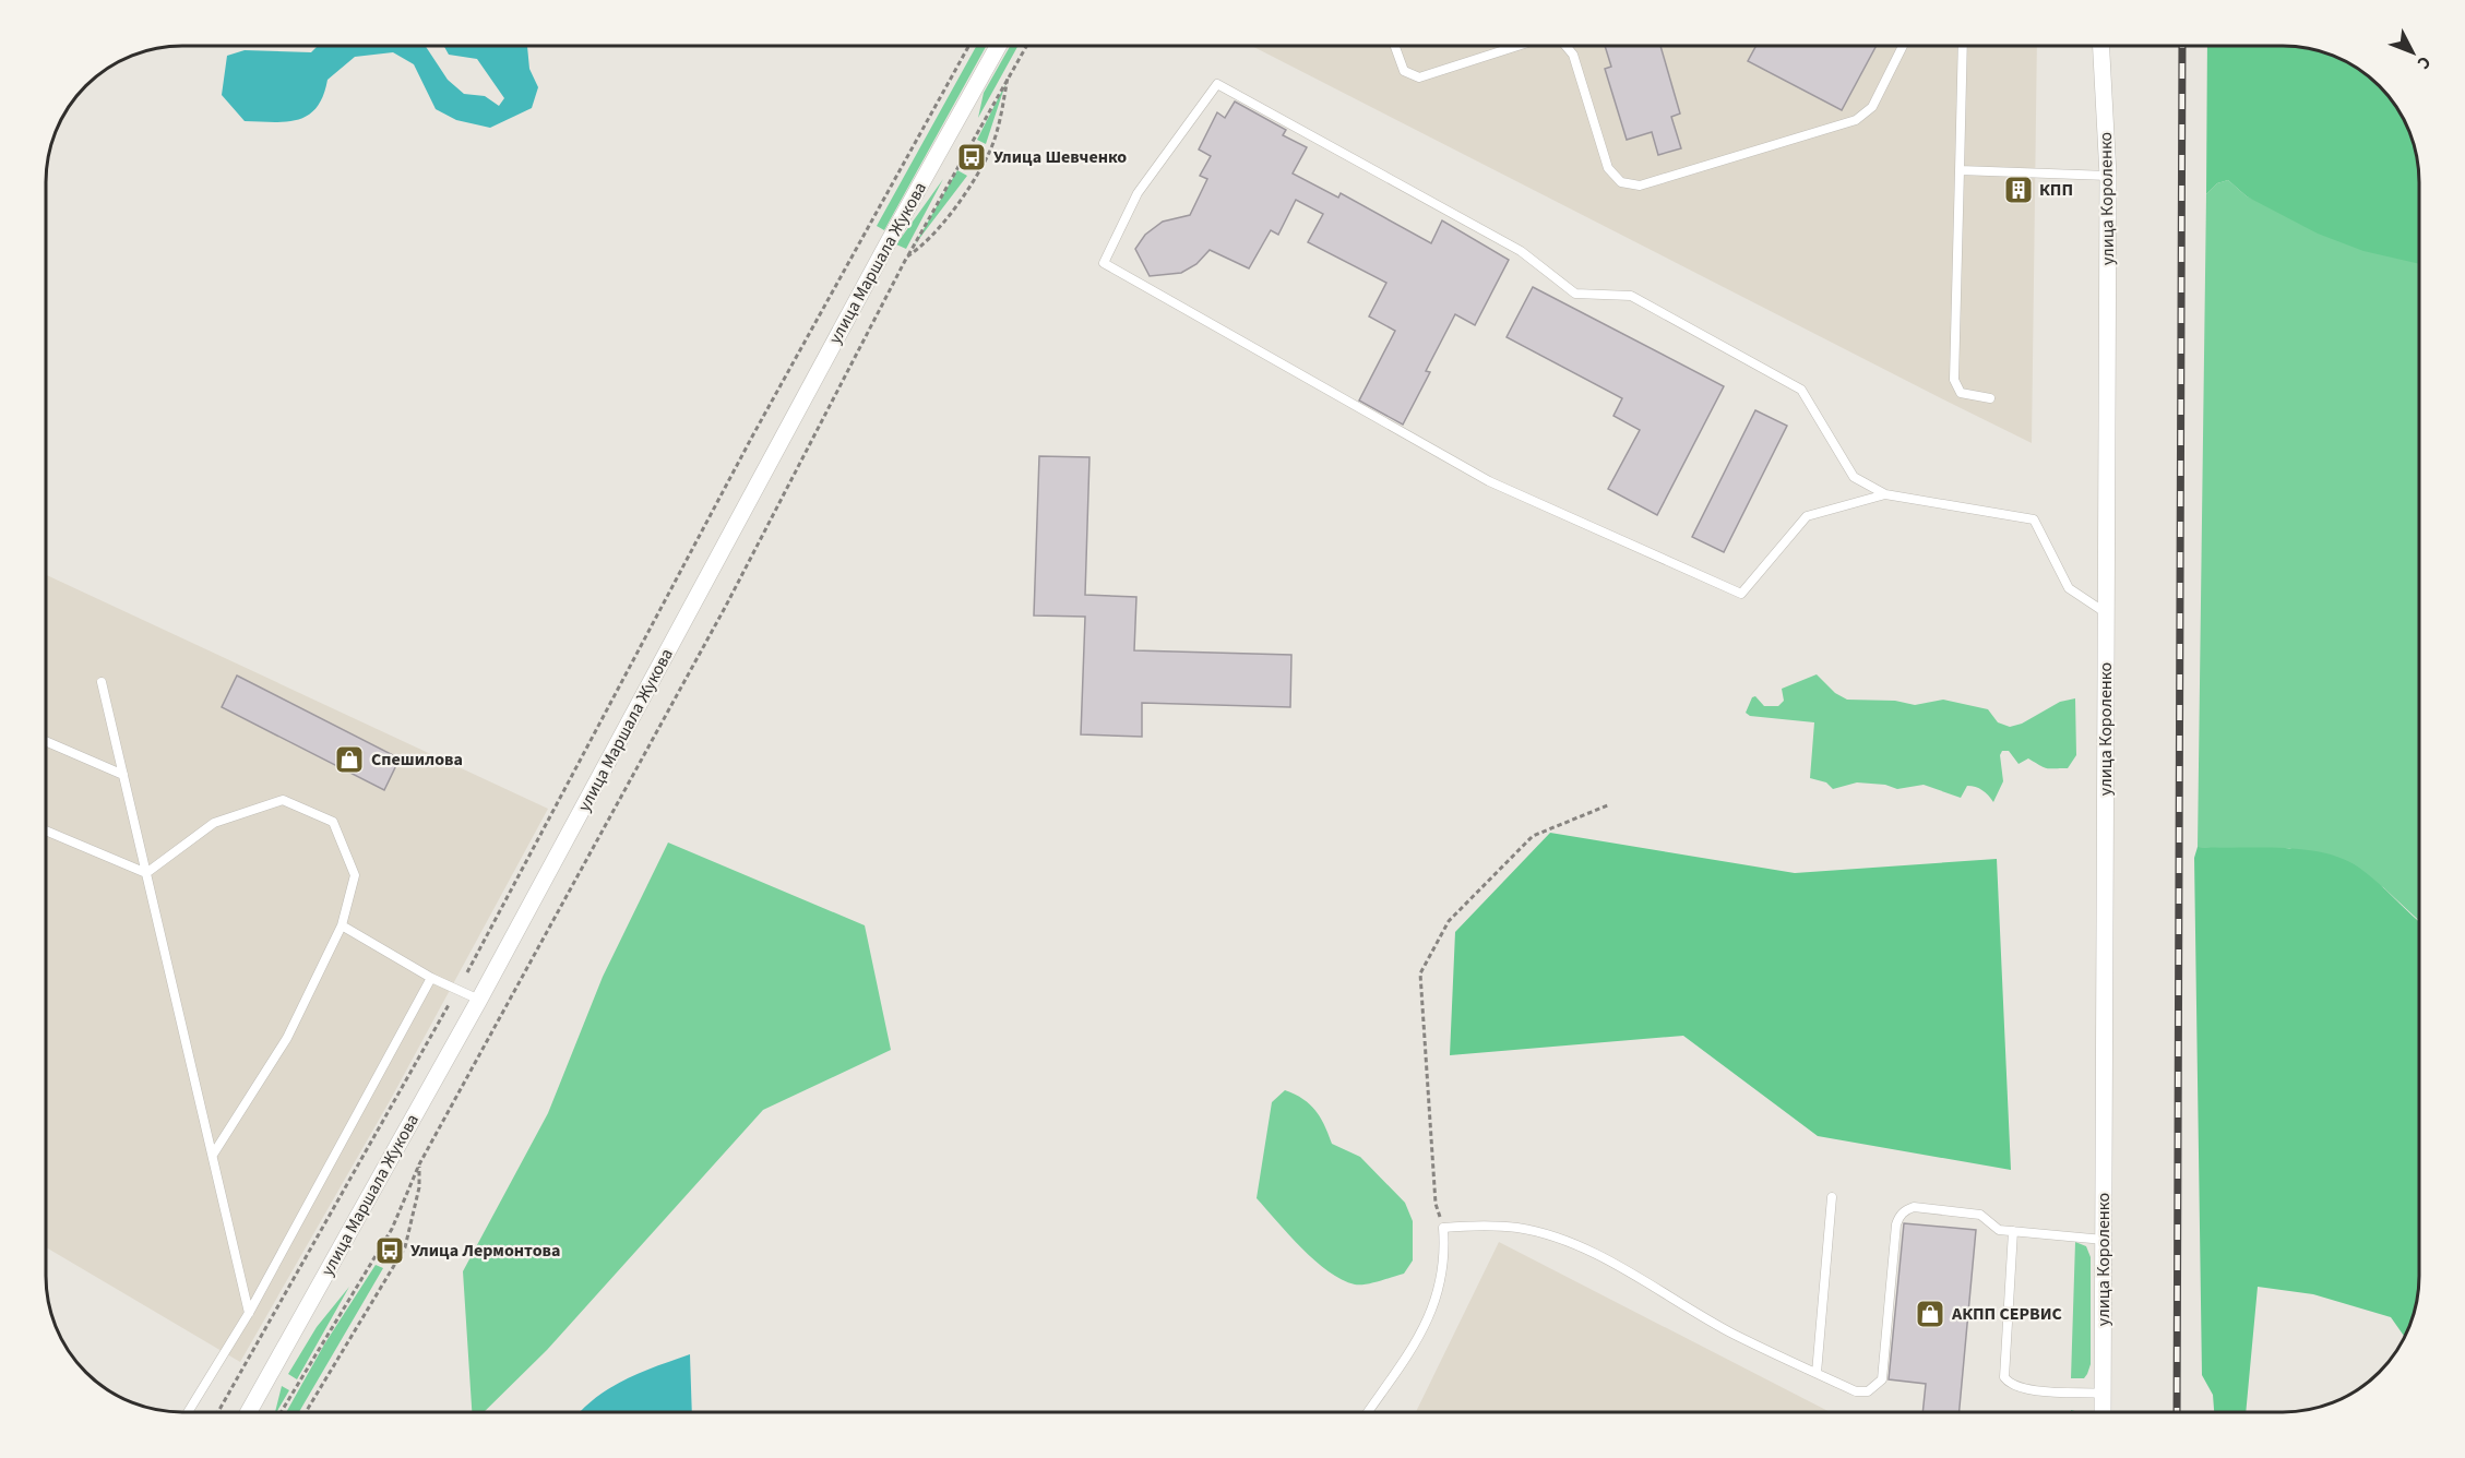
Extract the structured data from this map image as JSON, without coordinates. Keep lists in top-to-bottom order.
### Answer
{
  "streets": {
    "street": ["улица Короленко", "улица Маршала Жукова"]
  },
  "places": {
    "bus stop": ["Улица Шевченко", "Улица Лермонтова"],
    "building": ["КПП"],
    "shop": ["Спешилова", "АКПП СЕРВИС"]
  },
  "north": "bottom right"
}
